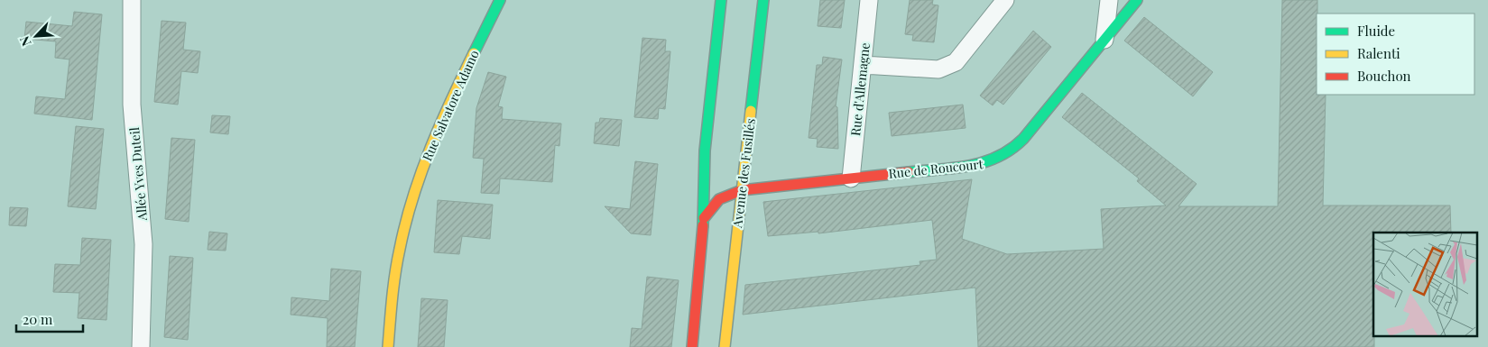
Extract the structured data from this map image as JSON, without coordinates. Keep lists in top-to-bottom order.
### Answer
{
  "streets": {
    "street": [
      "Rue d'Allemagne",
      "Rue Salvatore Adamo",
      "Rue de Roucourt",
      "Avenue des Fusillés",
      "Allée Yves Duteil"
    ]
  },
  "crossings": [
    ["Rue d'Allemagne", "Rue de Roucourt"],
    ["Rue de Roucourt", "Avenue des Fusillés"]
  ],
  "legend": ["Fluide", "Ralenti", "Bouchon"],
  "scale_bar": "20 m",
  "north": "bottom left"
}
